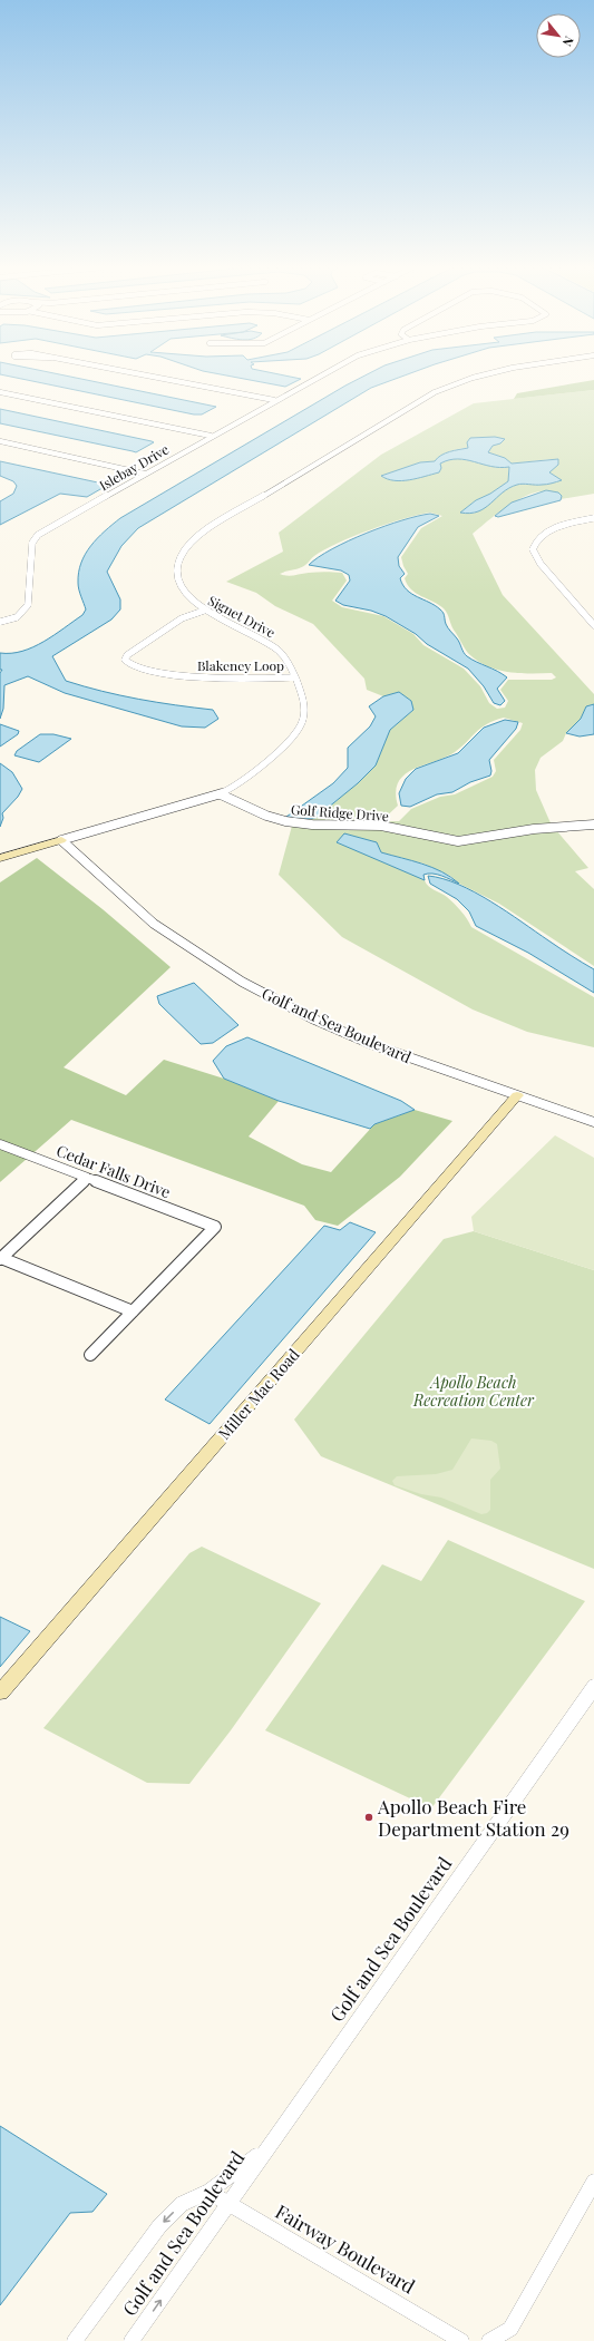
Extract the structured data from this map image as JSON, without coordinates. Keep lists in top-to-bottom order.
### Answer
{
  "streets": {
    "street": [
      "Islebay Drive",
      "Signet Drive",
      "Blakeney Loop",
      "Golf Ridge Drive",
      "Golf and Sea Boulevard",
      "Cedar Falls Drive",
      "Miller Mac Road",
      "Fairway Boulevard"
    ]
  },
  "crossings": [
    ["Signet Drive", "Blakeney Loop"],
    ["Signet Drive", "Golf Ridge Drive"],
    ["Signet Drive", "Golf and Sea Boulevard"],
    ["Golf and Sea Boulevard", "Miller Mac Road"],
    ["Golf and Sea Boulevard", "Fairway Boulevard"]
  ],
  "parks": ["Apollo Beach Recreation Center"],
  "places": ["Apollo Beach Fire Department Station 29"],
  "north": "bottom right"
}
